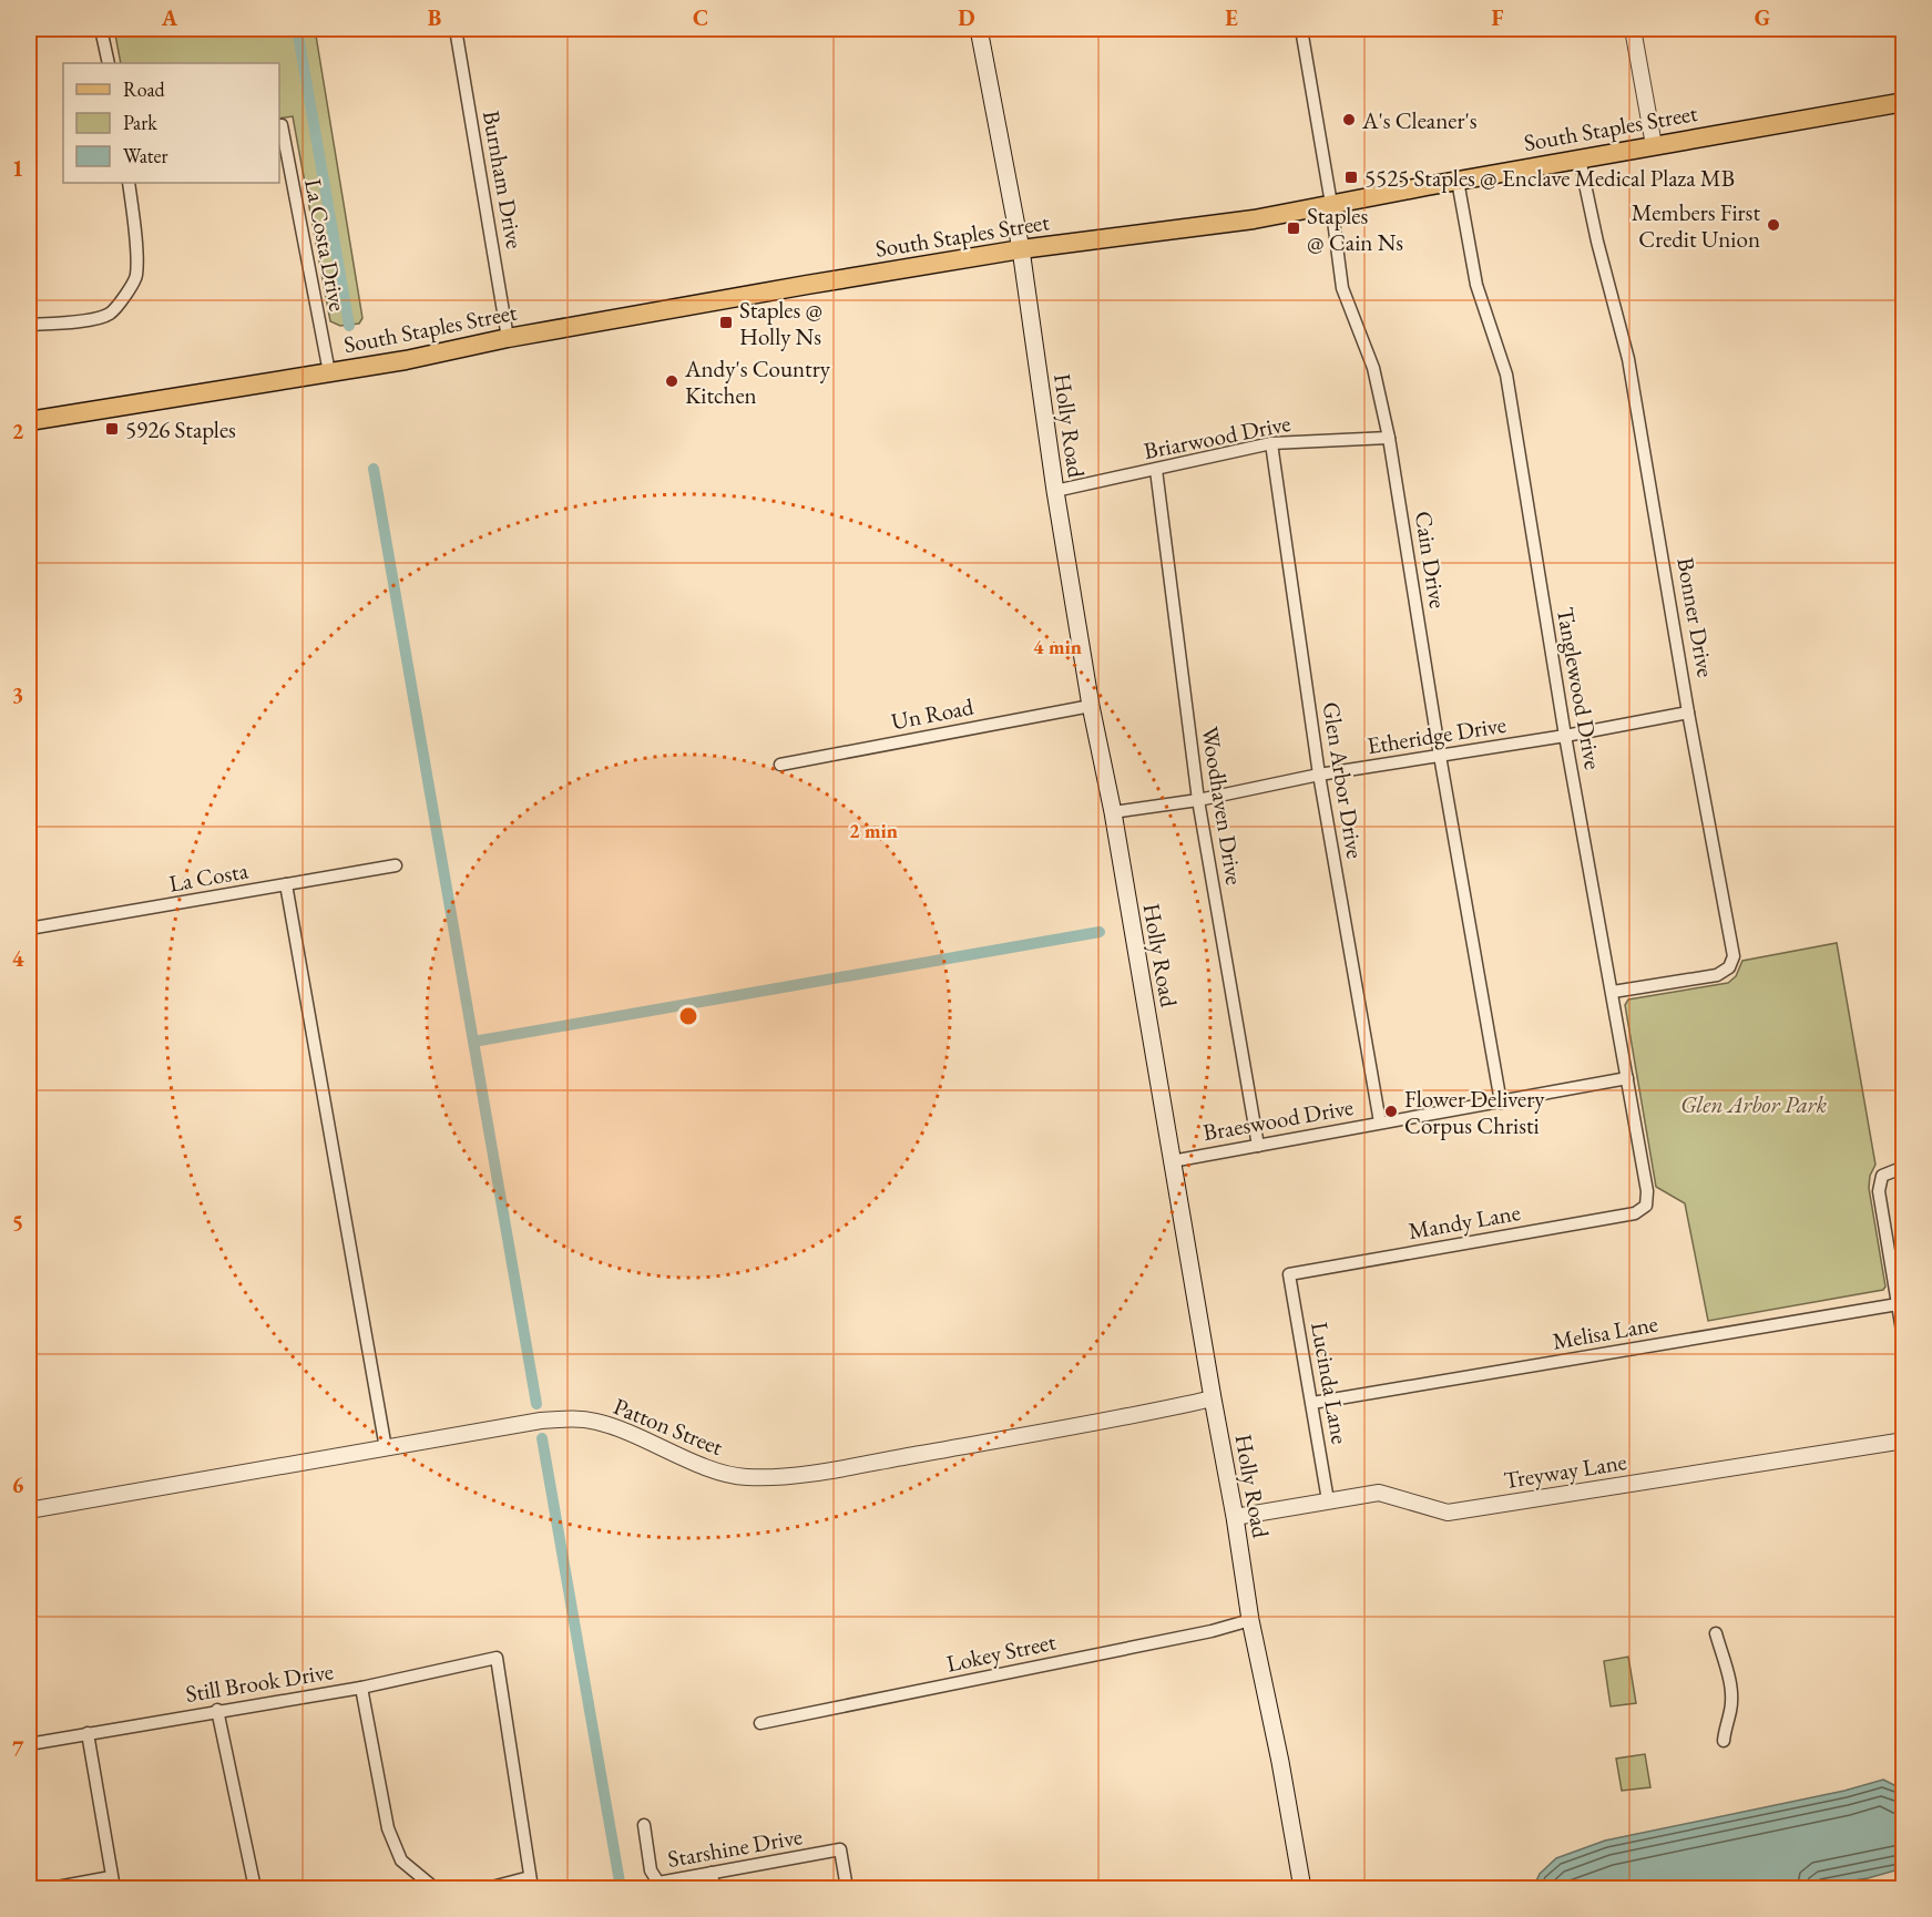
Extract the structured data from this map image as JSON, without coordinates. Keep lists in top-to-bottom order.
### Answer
{
  "streets": {
    "main road": ["South Staples Street", "Holly Road"],
    "street": [
      "Burnham Drive",
      "La Costa Drive",
      "Briarwood Drive",
      "Cain Drive",
      "Bonner Drive",
      "Tanglewood Drive",
      "Un Road",
      "Etheridge Drive",
      "Glen Arbor Drive",
      "Woodhaven Drive",
      "La Costa",
      "Braeswood Drive",
      "Mandy Lane",
      "Melisa Lane",
      "Lucinda Lane",
      "Patton Street",
      "Treyway Lane",
      "Lokey Street",
      "Still Brook Drive",
      "Starshine Drive"
    ]
  },
  "crossings": [
    ["South Staples Street", "Burnham Drive"],
    ["South Staples Street", "La Costa Drive"],
    ["South Staples Street", "Holly Road"],
    ["South Staples Street", "Cain Drive"],
    ["South Staples Street", "Bonner Drive"],
    ["South Staples Street", "Tanglewood Drive"],
    ["Holly Road", "Briarwood Drive"],
    ["Holly Road", "Un Road"],
    ["Holly Road", "Etheridge Drive"],
    ["Holly Road", "Braeswood Drive"],
    ["Holly Road", "Patton Street"],
    ["Holly Road", "Treyway Lane"],
    ["Holly Road", "Lokey Street"],
    ["Briarwood Drive", "Cain Drive"],
    ["Briarwood Drive", "Glen Arbor Drive"],
    ["Briarwood Drive", "Woodhaven Drive"],
    ["Cain Drive", "Etheridge Drive"],
    ["Cain Drive", "Braeswood Drive"],
    ["Bonner Drive", "Tanglewood Drive"],
    ["Bonner Drive", "Etheridge Drive"],
    ["Tanglewood Drive", "Etheridge Drive"],
    ["Tanglewood Drive", "Braeswood Drive"],
    ["Tanglewood Drive", "Mandy Lane"],
    ["Etheridge Drive", "Glen Arbor Drive"],
    ["Etheridge Drive", "Woodhaven Drive"],
    ["Glen Arbor Drive", "Braeswood Drive"],
    ["Woodhaven Drive", "Braeswood Drive"],
    ["Mandy Lane", "Lucinda Lane"],
    ["Melisa Lane", "Lucinda Lane"],
    ["Lucinda Lane", "Treyway Lane"]
  ],
  "parks": ["Glen Arbor Park"],
  "places": {
    "other": [
      "A's Cleaner's",
      "Members First Credit Union",
      "Andy's Country Kitchen",
      "Flower Delivery Corpus Christi"
    ],
    "transit": [
      "5525 Staples @ Enclave Medical Plaza MB",
      "Staples @ Cain Ns",
      "Staples @ Holly Ns",
      "5926 Staples"
    ]
  },
  "legend": ["Road", "Park", "Water"],
  "grid": {
    "columns": [
      "A",
      "B",
      "C",
      "D",
      "E",
      "F",
      "G"
    ],
    "rows": [
      "1",
      "2",
      "3",
      "4",
      "5",
      "6",
      "7"
    ]
  },
  "rings": ["4 min", "2 min"]
}
